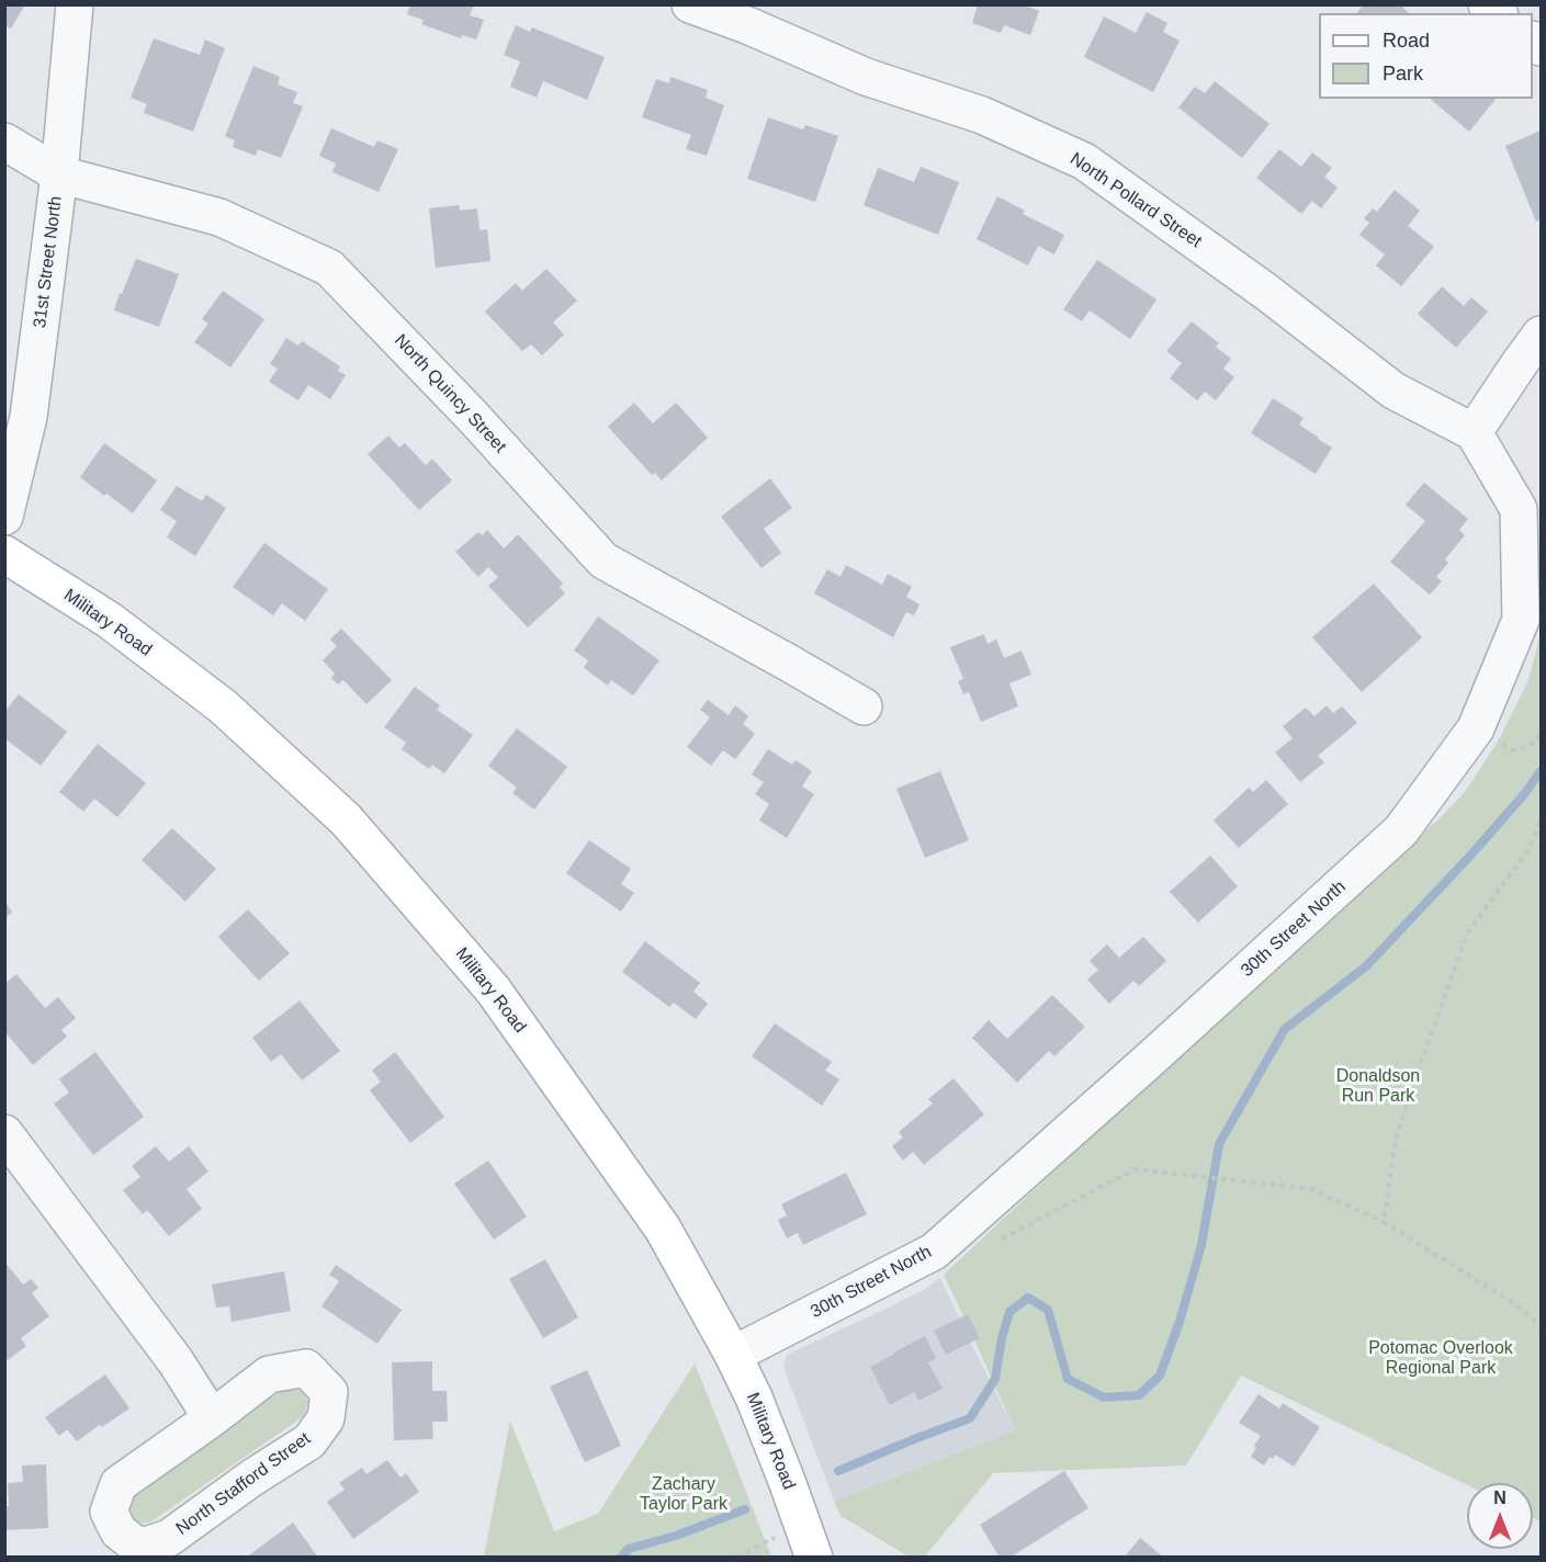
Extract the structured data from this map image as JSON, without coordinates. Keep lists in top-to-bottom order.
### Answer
{
  "streets": {
    "main road": ["Military Road"],
    "street": [
      "North Pollard Street",
      "31st Street North",
      "North Quincy Street",
      "30th Street North",
      "North Stafford Street"
    ]
  },
  "crossings": [
    ["North Pollard Street", "30th Street North"],
    ["31st Street North", "North Quincy Street"],
    ["Military Road", "30th Street North"]
  ],
  "parks": ["Donaldson Run Park", "Potomac Overlook Regional Park", "Zachary Taylor Park"],
  "legend": ["Road", "Park"],
  "north": "top"
}
